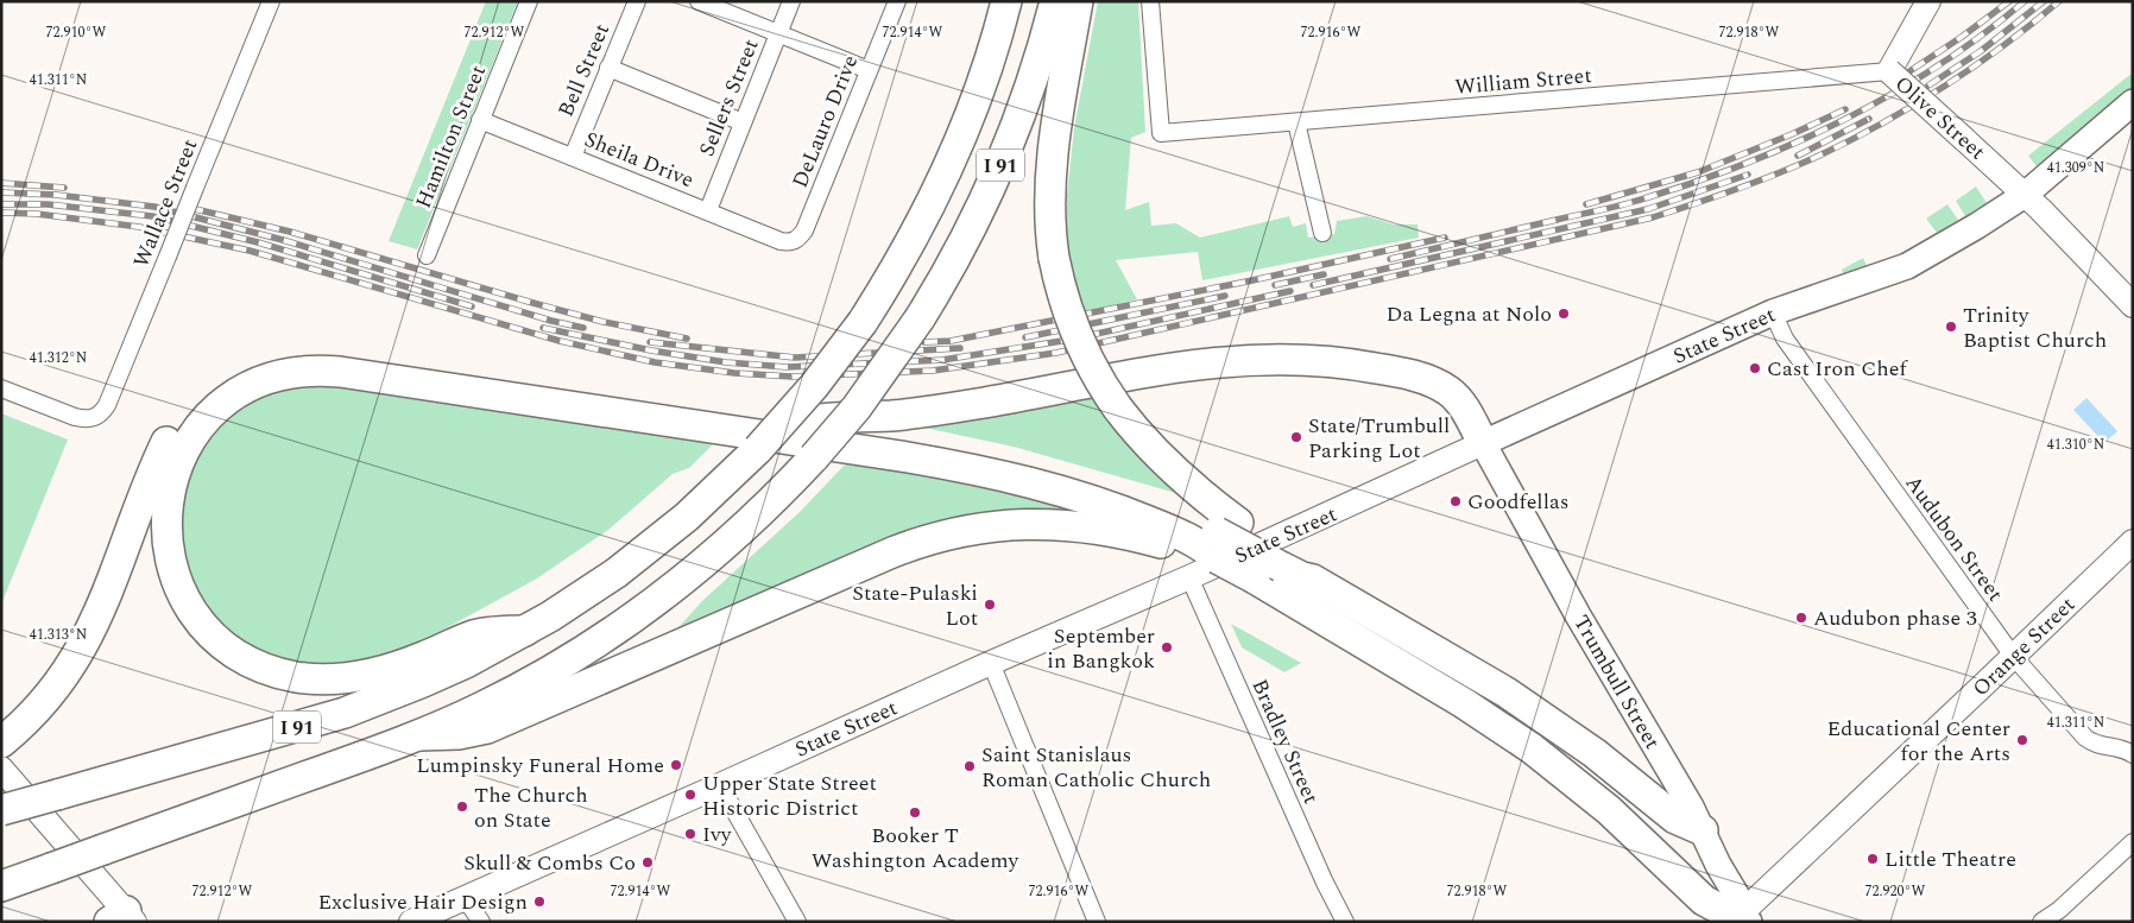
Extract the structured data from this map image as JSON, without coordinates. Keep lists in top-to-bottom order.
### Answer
{
  "streets": {
    "highway": ["I 91"],
    "main road": [
      "Olive Street",
      "State Street",
      "Orange Street",
      "Trumbull Street"
    ],
    "street": [
      "Bell Street",
      "William Street",
      "Sellers Street",
      "DeLauro Drive",
      "Hamilton Street",
      "Sheila Drive",
      "Wallace Street",
      "Audubon Street",
      "Bradley Street"
    ]
  },
  "crossings": [
    ["Bell Street", "Sheila Drive"],
    ["William Street", "Olive Street"],
    ["Sellers Street", "Sheila Drive"],
    ["Olive Street", "State Street"],
    ["DeLauro Drive", "Sheila Drive"],
    ["Hamilton Street", "Sheila Drive"],
    ["State Street", "Audubon Street"],
    ["State Street", "Trumbull Street"],
    ["State Street", "Bradley Street"],
    ["Audubon Street", "Orange Street"],
    ["Orange Street", "Trumbull Street"]
  ],
  "places": [
    "Da Legna at Nolo",
    "Trinity Baptist Church",
    "Cast Iron Chef",
    "State/Trumbull Parking Lot",
    "Goodfellas",
    "State-Pulaski Lot",
    "Audubon phase 3",
    "September in Bangkok",
    "Educational Center for the Arts",
    "Lumpinsky Funeral Home",
    "Saint Stanislaus Roman Catholic Church",
    "Upper State Street Historic District",
    "The Church on State",
    "Booker T Washington Academy",
    "Ivy",
    "Little Theatre",
    "Skull & Combs Co",
    "Exclusive Hair Design"
  ],
  "coordinates": [
    "72.910°W",
    "72.912°W",
    "72.914°W",
    "72.916°W",
    "72.918°W",
    "41.311°N",
    "41.309°N",
    "41.312°N",
    "41.310°N",
    "41.313°N",
    "72.920°W"
  ]
}
